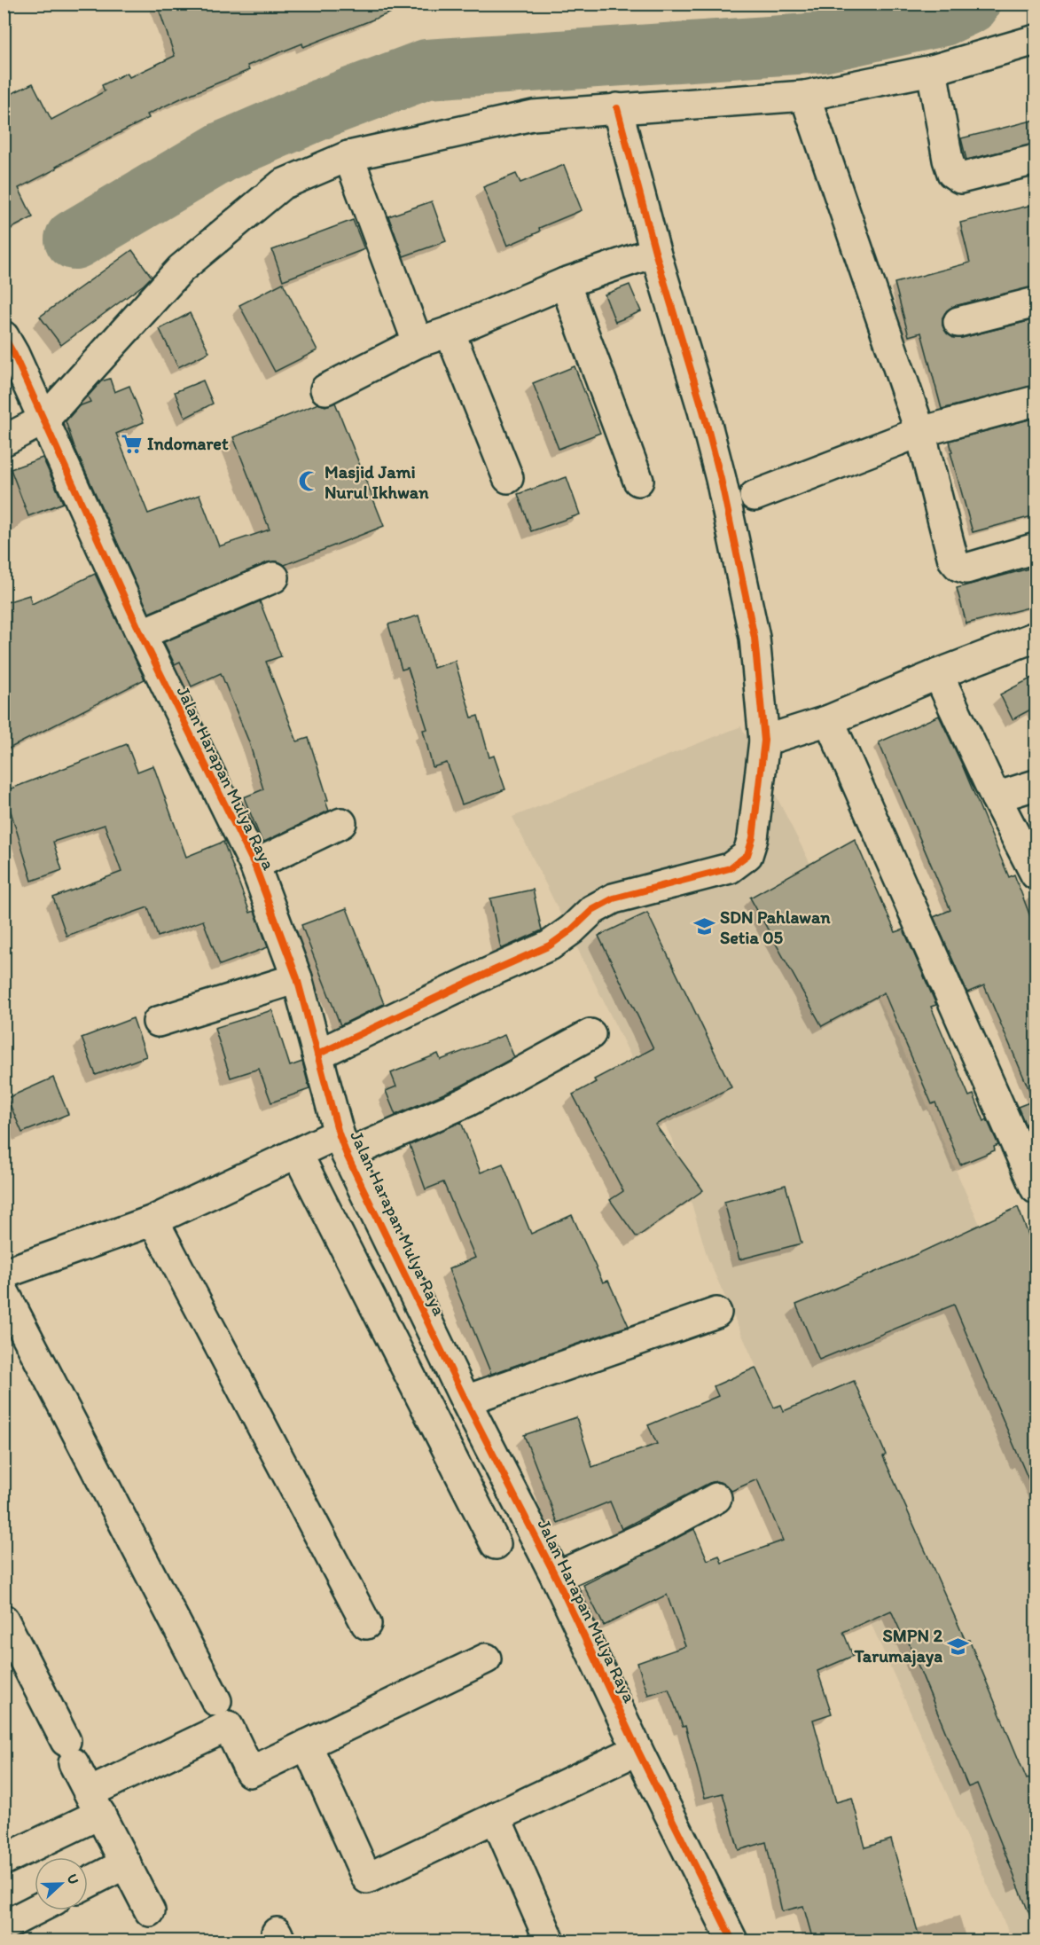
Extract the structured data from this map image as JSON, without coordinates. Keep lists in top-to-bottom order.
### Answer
{
  "streets": {
    "street": ["Jalan Harapan Mulya Raya"]
  },
  "places": {
    "supermarket": ["Indomaret"],
    "mosque": ["Masjid Jami Nurul Ikhwan"],
    "school or university": ["SDN Pahlawan Setia 05", "SMPN 2 Tarumajaya"]
  },
  "north": "right"
}
